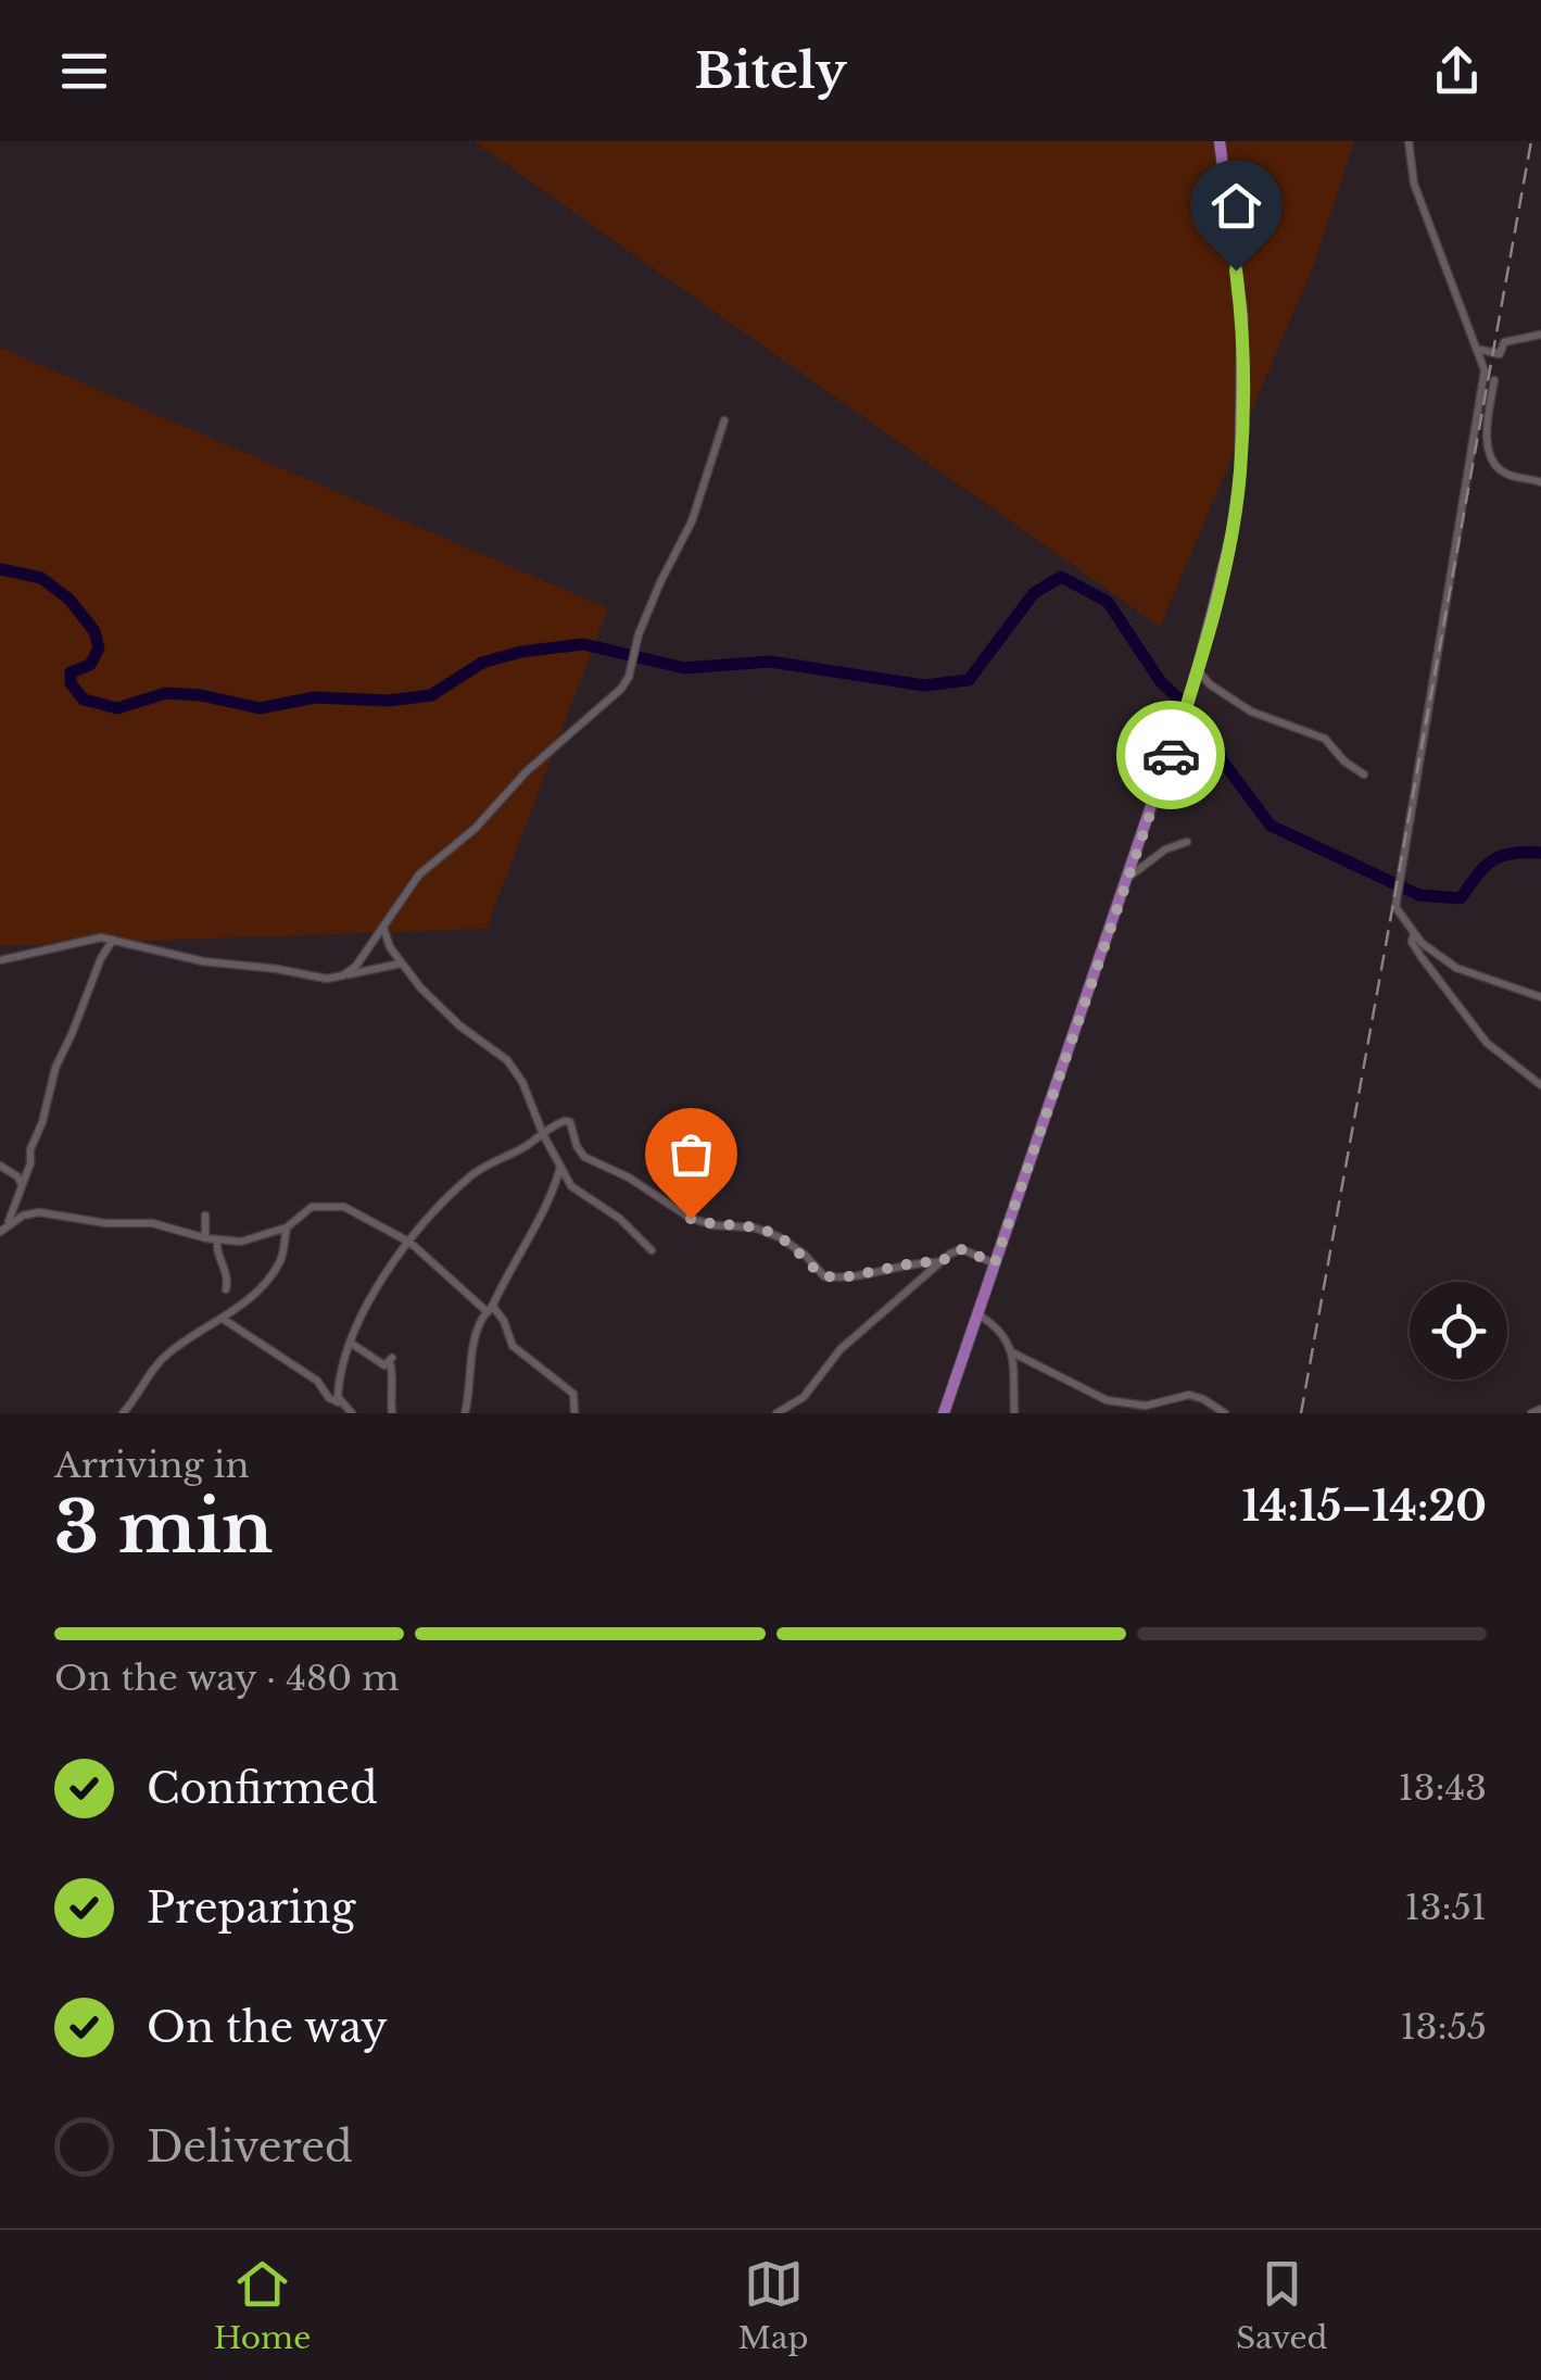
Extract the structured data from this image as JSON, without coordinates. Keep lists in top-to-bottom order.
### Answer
{
  "page": {
    "header": "Bitely",
    "heading": ["3 min", "Arriving in", "14:15–14:20"],
    "bar": "On the way · 480 m",
    "list": [
      ["Confirmed", "13:43"],
      ["Preparing", "13:51"],
      ["On the way", "13:55"],
      "Delivered"
    ],
    "tabs": ["Home", "Map", "Saved"]
  }
}
